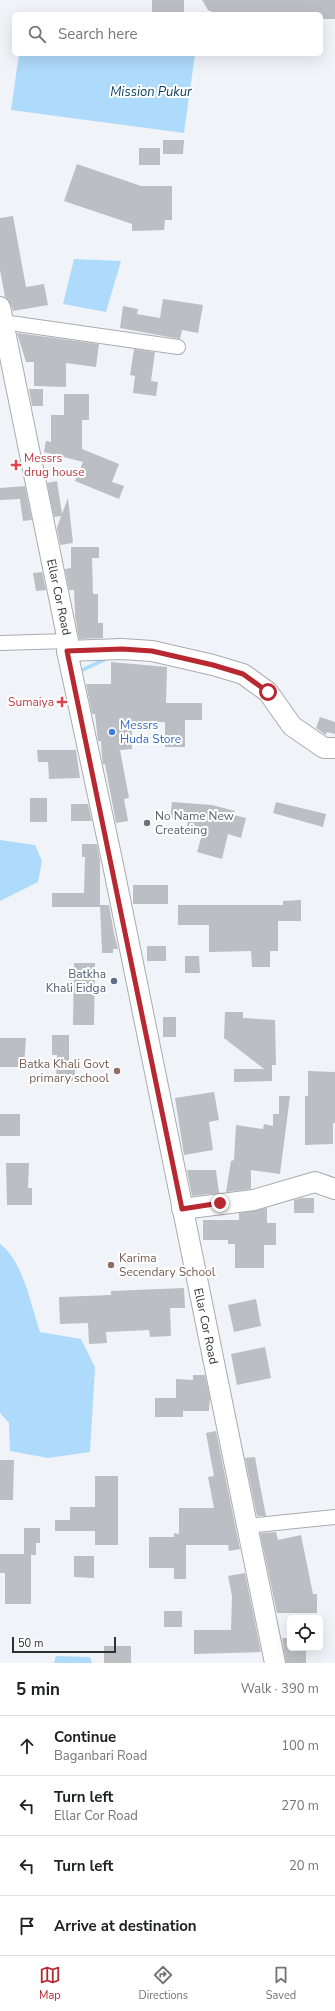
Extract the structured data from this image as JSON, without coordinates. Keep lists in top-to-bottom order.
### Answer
{
  "streets": {
    "main road": ["Ellar Cor Road"]
  },
  "water": ["Mission Pukur"],
  "places": {
    "health": ["Messrs drug house", "Sumaiya"],
    "other": [
      "Messrs Huda Store",
      "No Name New Createing",
      "Batkha Khali Eidga",
      "Batka Khali Govt primary school",
      "Karima Secendary School"
    ]
  },
  "scale_bar": "50 m",
  "page": {
    "search": "Search here",
    "scale": "50 m",
    "heading": ["5 min", "Walk · 390 m"],
    "list": [
      ["Continue", "Baganbari Road", "100 m"],
      ["Turn left", "Ellar Cor Road", "270 m"],
      ["Turn left", "20 m"],
      "Arrive at destination"
    ],
    "nav": ["Map", "Directions", "Saved"]
  }
}
